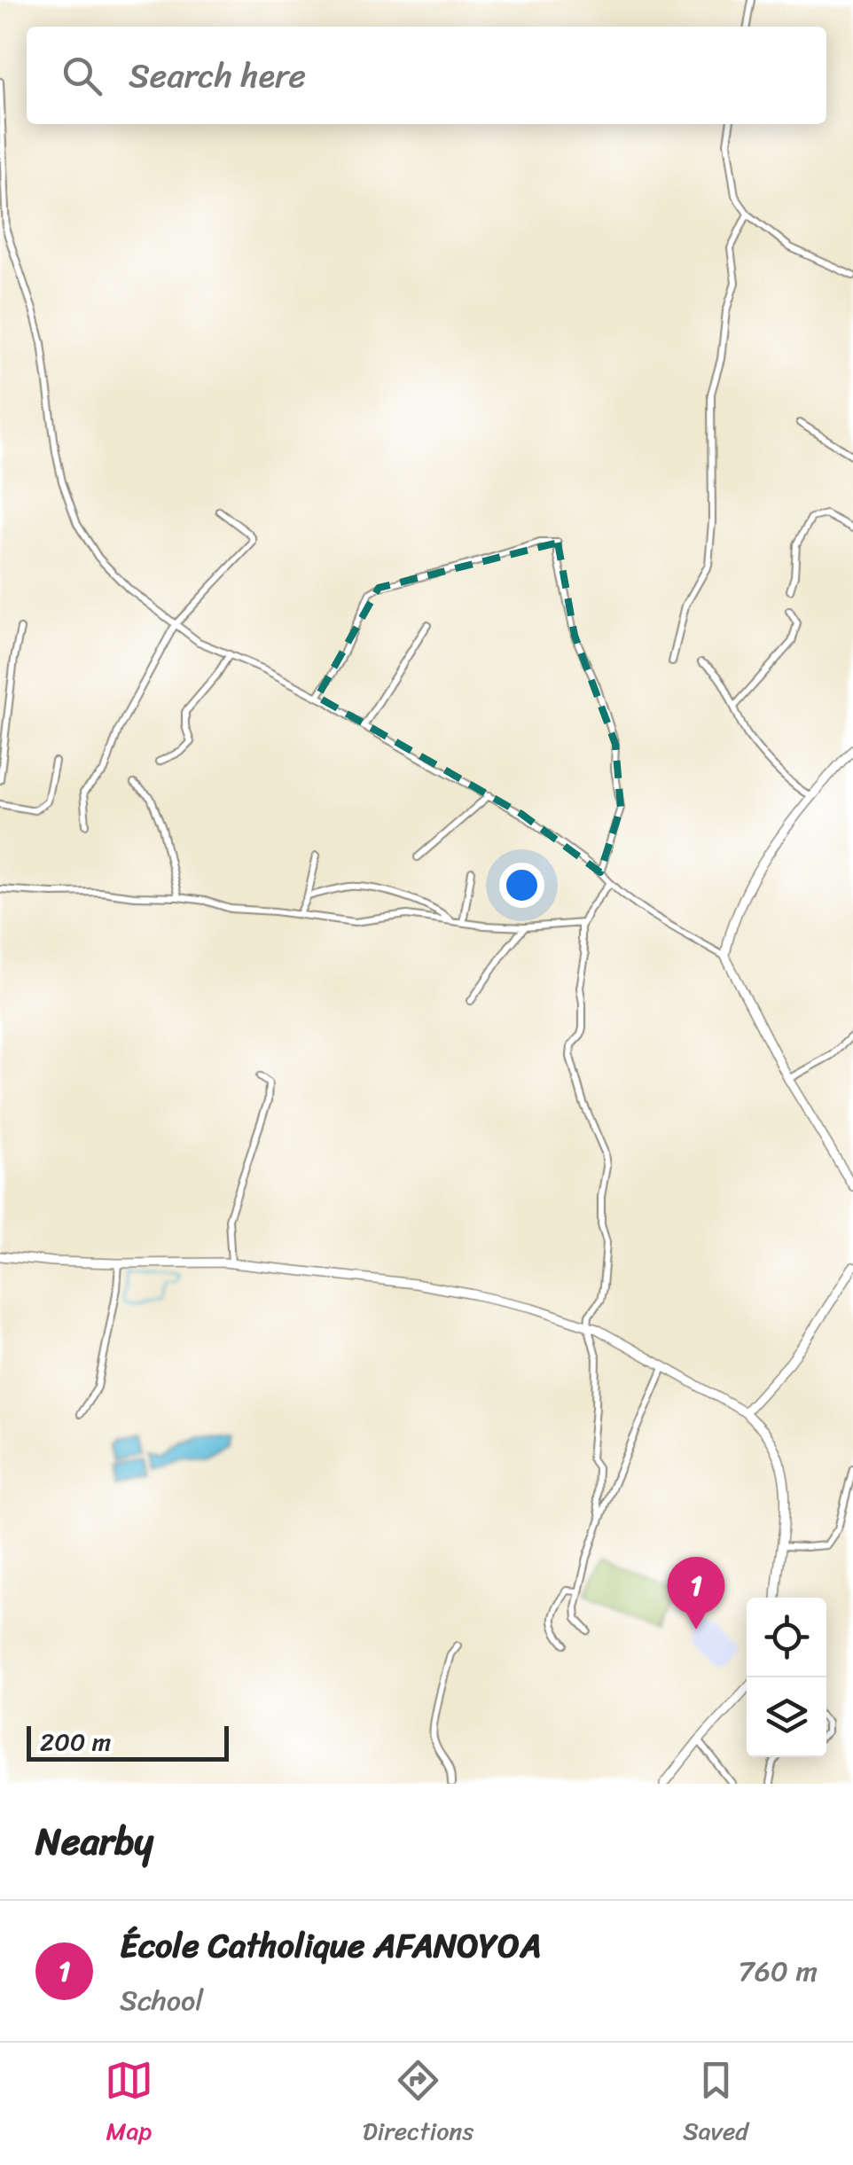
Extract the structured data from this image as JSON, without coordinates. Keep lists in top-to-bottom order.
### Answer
{
  "scale_bar": "200 m",
  "page": {
    "search": "Search here",
    "pins": "1",
    "scale": "200 m",
    "heading": "Nearby",
    "list": [
      {
        "mark": "1",
        "name": "École Catholique AFANOYOA",
        "note": "School",
        "value": "760 m"
      }
    ],
    "nav": ["Map", "Directions", "Saved"]
  }
}
